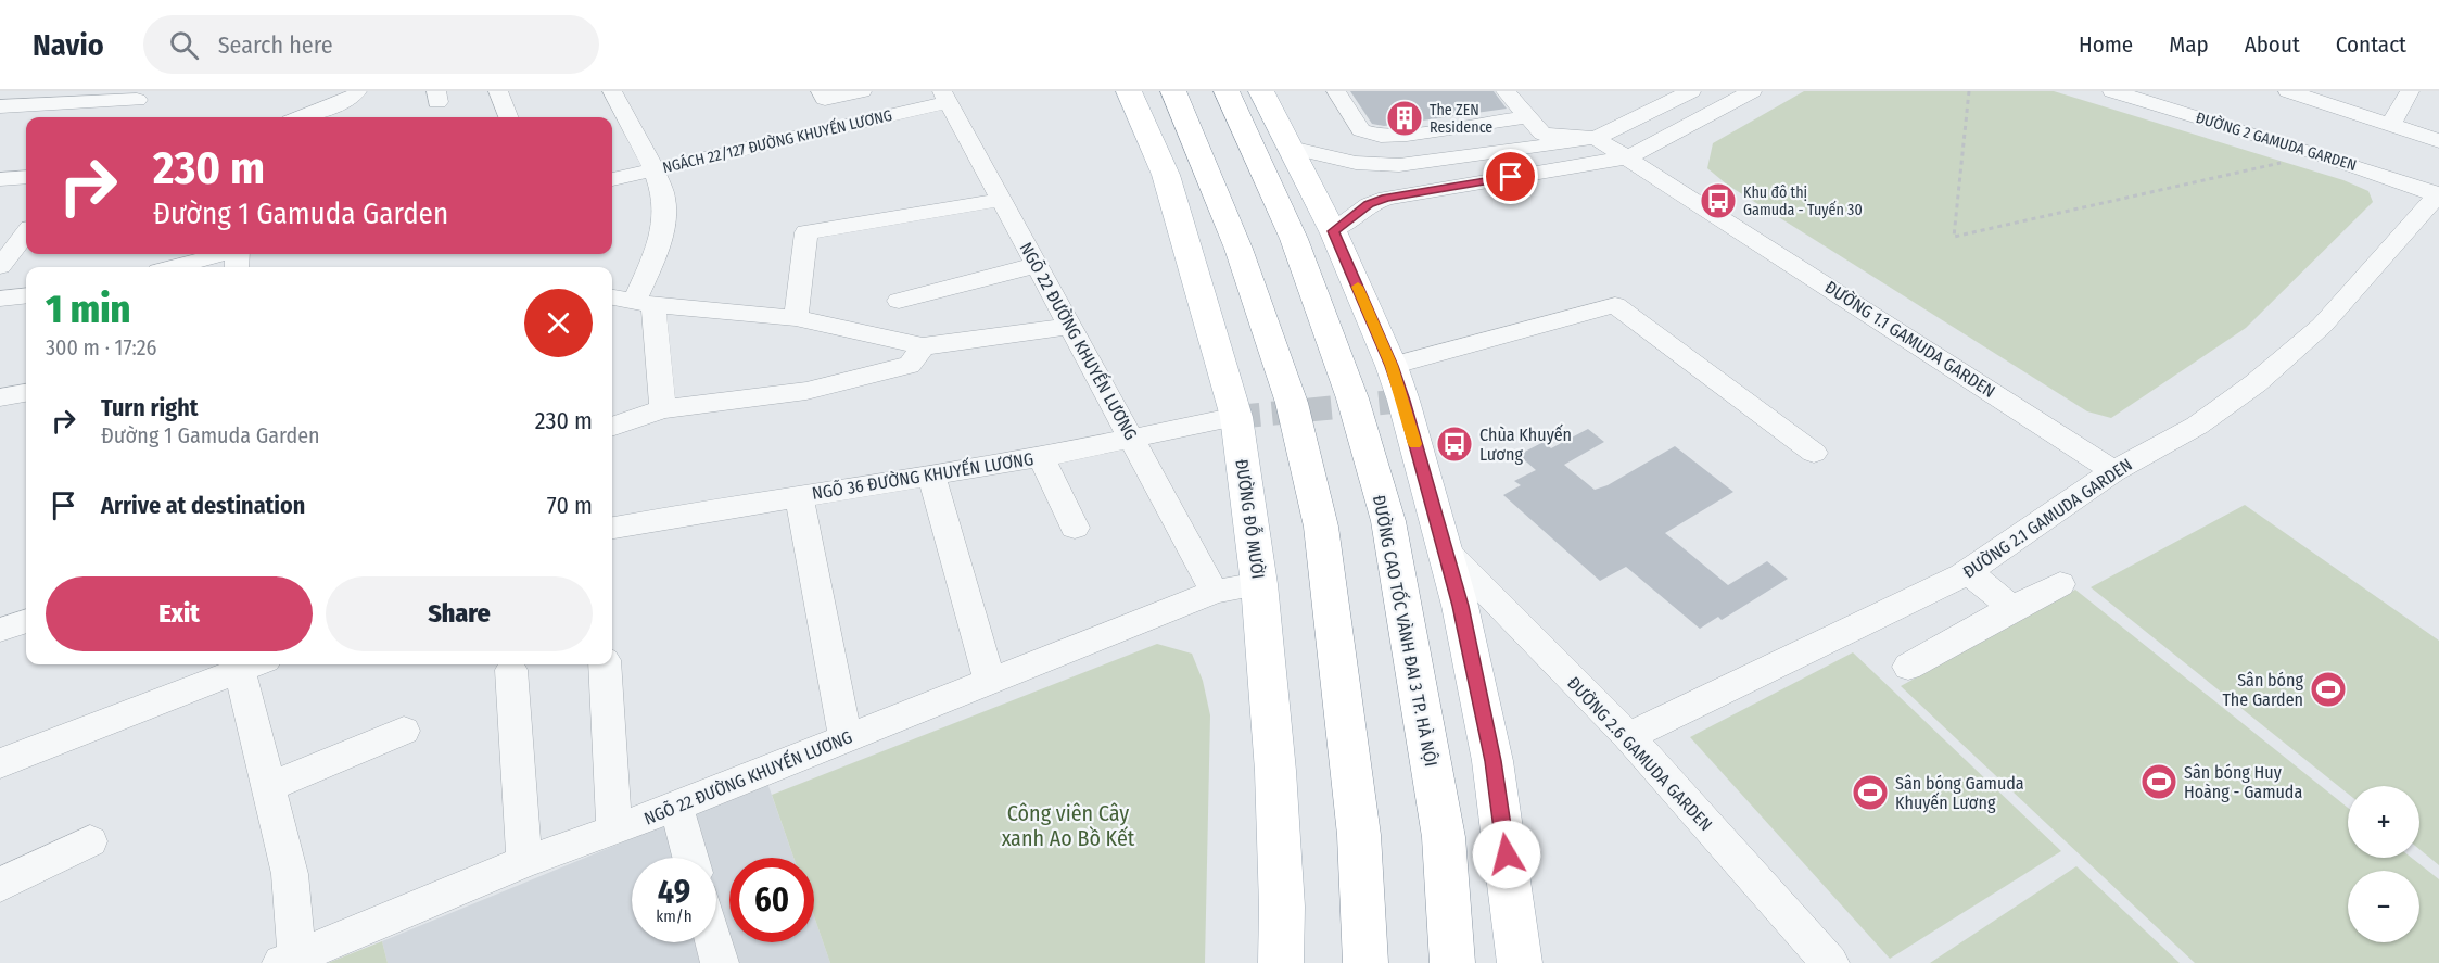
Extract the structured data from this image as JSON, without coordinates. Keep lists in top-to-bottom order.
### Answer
{
  "streets": {
    "main road": ["ĐƯỜNG ĐỖ MƯỜI", "ĐƯỜNG CAO TỐC VÀNH ĐAI 3 TP. HÀ NỘI"],
    "street": [
      "NGÁCH 22/127 ĐƯỜNG KHUYẾN LƯƠNG",
      "ĐƯỜNG 2 GAMUDA GARDEN",
      "ĐƯỜNG 1.1 GAMUDA GARDEN",
      "NGÕ 22 ĐƯỜNG KHUYẾN LƯƠNG",
      "NGÕ 36 ĐƯỜNG KHUYẾN LƯƠNG",
      "ĐƯỜNG 2.1 GAMUDA GARDEN",
      "ĐƯỜNG 2.6 GAMUDA GARDEN"
    ]
  },
  "crossings": [
    ["NGÁCH 22/127 ĐƯỜNG KHUYẾN LƯƠNG", "NGÕ 22 ĐƯỜNG KHUYẾN LƯƠNG"],
    ["ĐƯỜNG 2 GAMUDA GARDEN", "ĐƯỜNG 2.1 GAMUDA GARDEN"],
    ["ĐƯỜNG 1.1 GAMUDA GARDEN", "ĐƯỜNG 2.1 GAMUDA GARDEN"],
    ["NGÕ 22 ĐƯỜNG KHUYẾN LƯƠNG", "NGÕ 36 ĐƯỜNG KHUYẾN LƯƠNG"],
    ["NGÕ 22 ĐƯỜNG KHUYẾN LƯƠNG", "ĐƯỜNG ĐỖ MƯỜI"],
    ["NGÕ 36 ĐƯỜNG KHUYẾN LƯƠNG", "ĐƯỜNG ĐỖ MƯỜI"],
    ["ĐƯỜNG 2.1 GAMUDA GARDEN", "ĐƯỜNG 2.6 GAMUDA GARDEN"]
  ],
  "parks": ["Công viên Cây xanh Ao Bồ Kết"],
  "places": {
    "building": ["The ZEN Residence"],
    "bus stop": ["Khu đô thị Gamuda - Tuyến 30", "Chùa Khuyến Lương"],
    "sports": ["Sân bóng The Garden", "Sân bóng Huy Hoàng - Gamuda", "Sân bóng Gamuda Khuyến Lương"]
  },
  "page": {
    "header": "Navio",
    "search": "Search here",
    "nav": [
      "Home",
      "Map",
      "About",
      "Contact"
    ],
    "turn": ["230 m", "Đường 1 Gamuda Garden"],
    "heading": ["1 min", "300 m · 17:26"],
    "list": [
      {
        "name": "Turn right",
        "note": "Đường 1 Gamuda Garden",
        "value": "230 m"
      },
      {
        "name": "Arrive at destination",
        "value": "70 m"
      }
    ],
    "buttons": ["Exit", "Share"],
    "map_buttons": ["+", "−"],
    "speed": "49 km/h",
    "limit": "60"
  }
}
